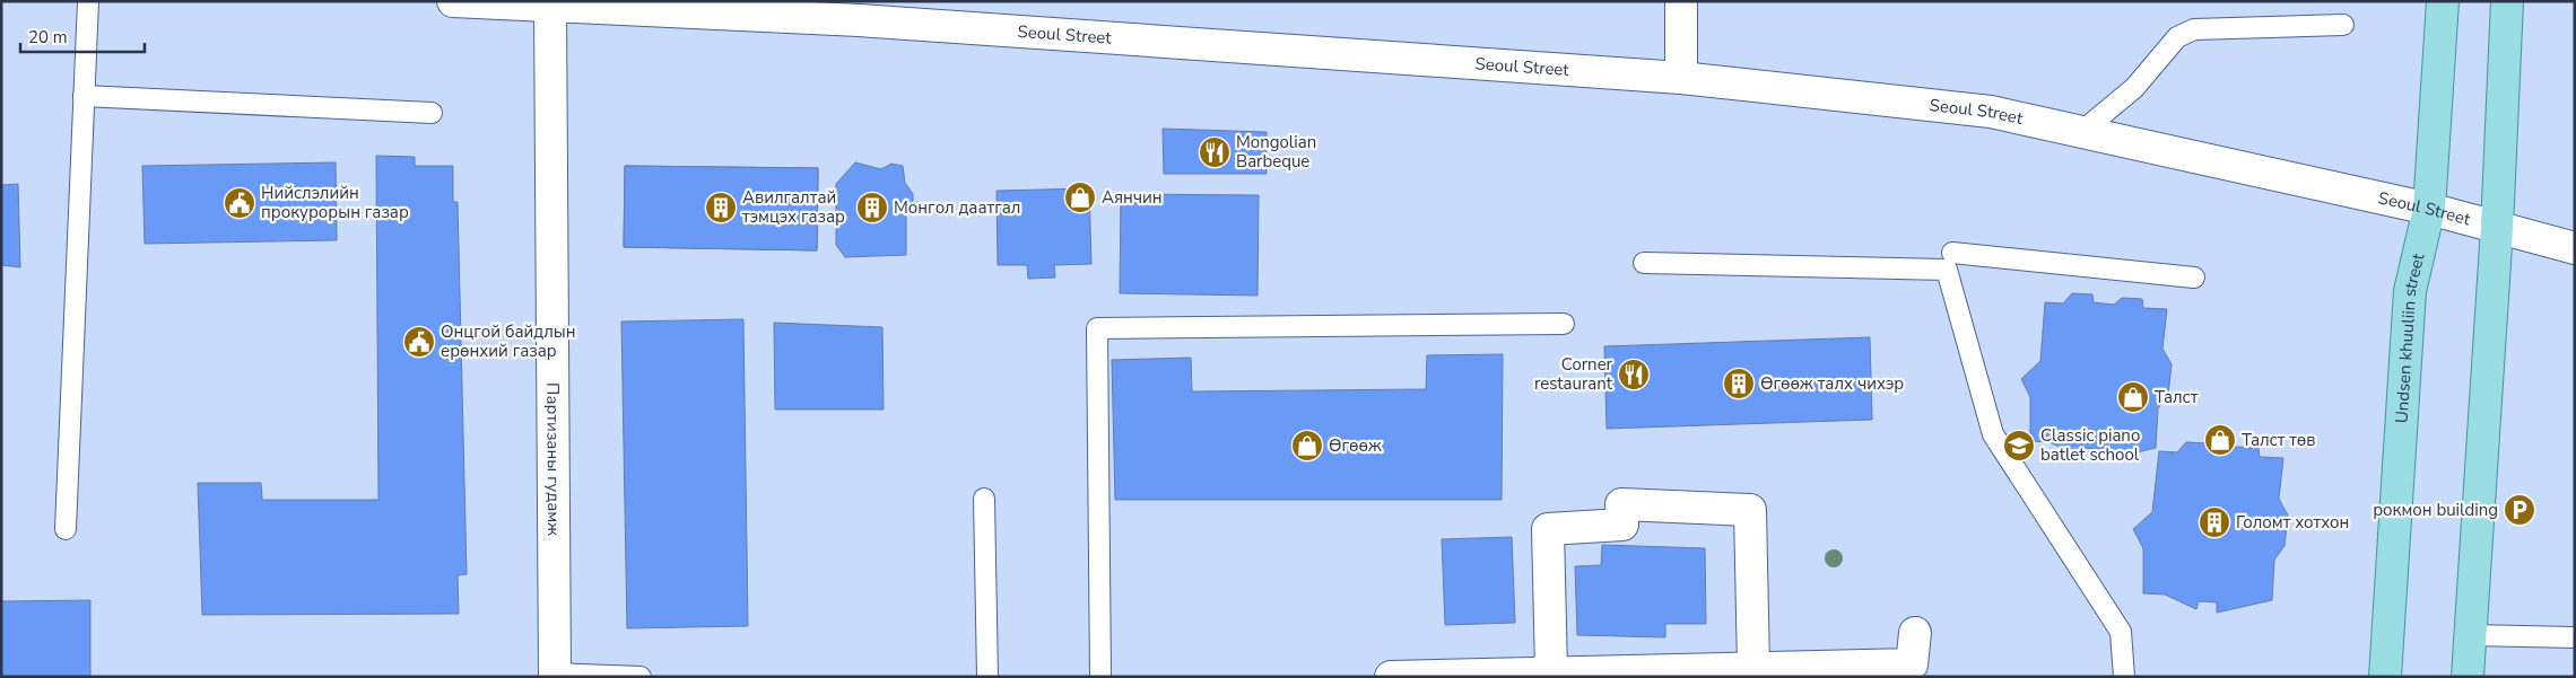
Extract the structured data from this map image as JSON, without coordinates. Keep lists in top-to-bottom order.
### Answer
{
  "streets": {
    "main road": ["Seoul Street", "Undsen khuuliin street", "Партизаны гудамж"]
  },
  "crossings": [
    ["Seoul Street", "Undsen khuuliin street"],
    ["Seoul Street", "Партизаны гудамж"]
  ],
  "places": {
    "restaurant": ["Mongolian Barbeque", "Corner restaurant"],
    "shop": [
      "Аянчин",
      "Талст",
      "Талст төв",
      "Өгөөж"
    ],
    "public building": ["Нийслэлийн прокурорын газар", "Онцгой байдлын ерөнхий газар"],
    "building": [
      "Авилгалтай тэмцэх газар",
      "Монгол даатгал",
      "Өгөөж талх чихэр",
      "Голомт хотхон"
    ],
    "school or university": ["Classic piano batlet school"],
    "parking": ["рокмон building"]
  },
  "scale_bar": "20 m"
}
